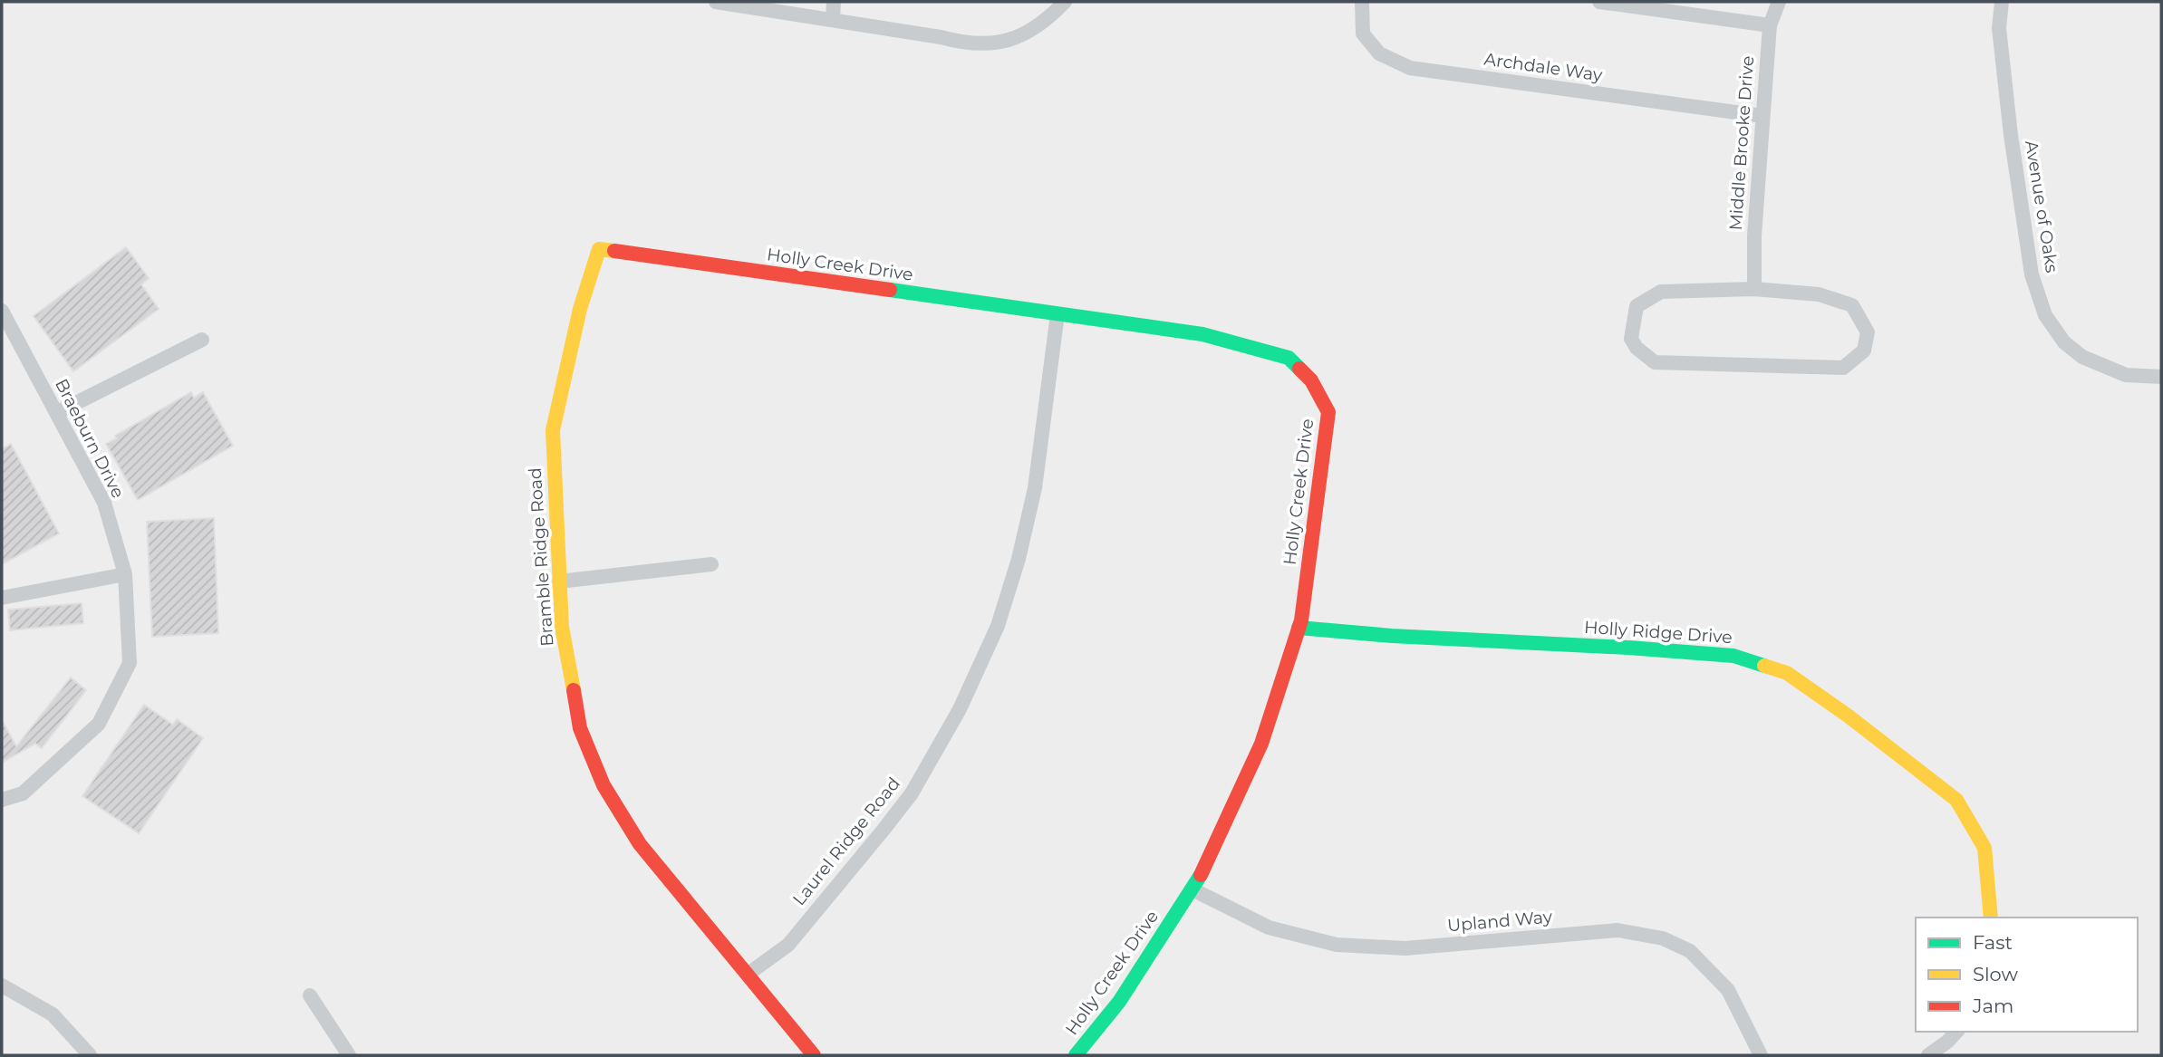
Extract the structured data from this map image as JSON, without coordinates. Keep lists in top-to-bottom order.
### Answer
{
  "streets": {
    "street": [
      "Archdale Way",
      "Middle Brooke Drive",
      "Avenue of Oaks",
      "Holly Creek Drive",
      "Braeburn Drive",
      "Bramble Ridge Road",
      "Holly Ridge Drive",
      "Laurel Ridge Road",
      "Upland Way"
    ]
  },
  "crossings": [
    ["Archdale Way", "Middle Brooke Drive"],
    ["Holly Creek Drive", "Bramble Ridge Road"],
    ["Holly Creek Drive", "Holly Ridge Drive"],
    ["Holly Creek Drive", "Laurel Ridge Road"],
    ["Holly Creek Drive", "Upland Way"],
    ["Bramble Ridge Road", "Laurel Ridge Road"]
  ],
  "legend": ["Fast", "Slow", "Jam"]
}
